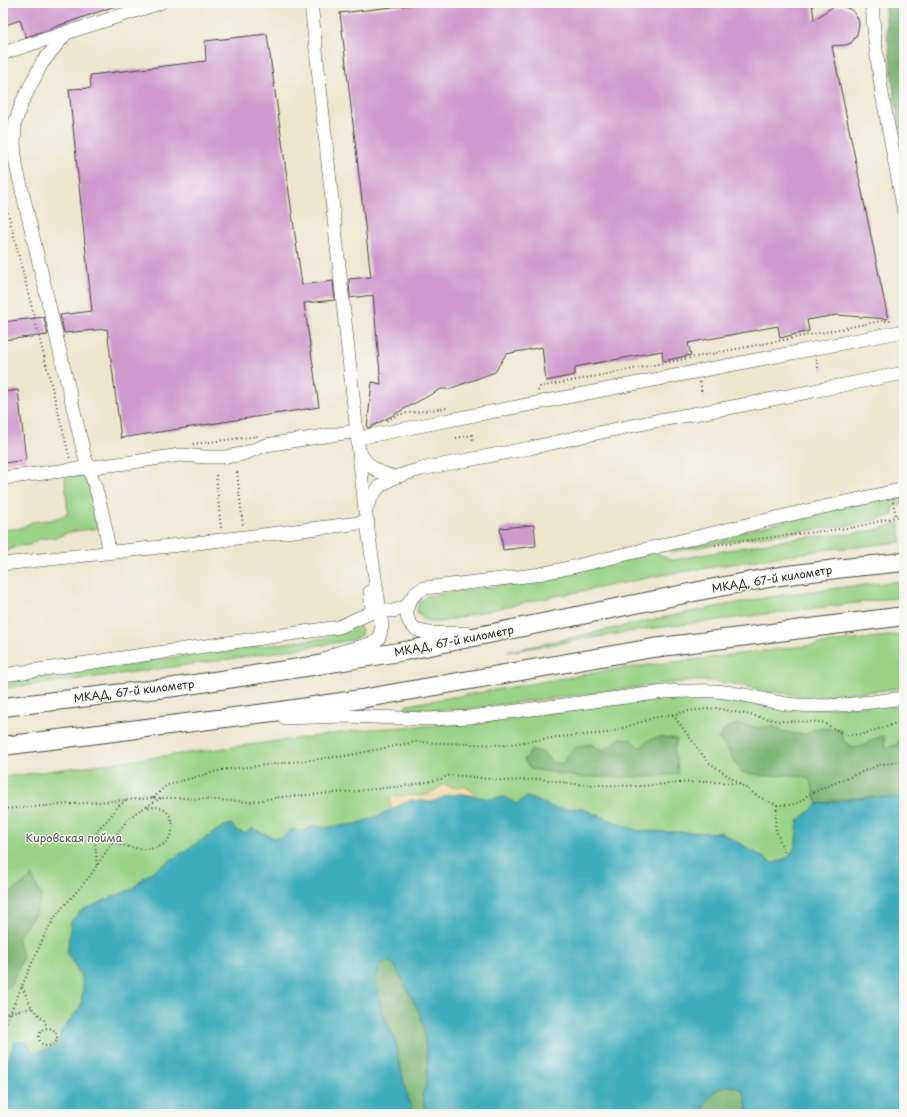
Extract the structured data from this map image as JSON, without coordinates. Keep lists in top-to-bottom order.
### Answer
{
  "streets": {
    "highway": ["МКАД, 67-й километр"]
  },
  "parks": ["Кировская пойма"]
}
